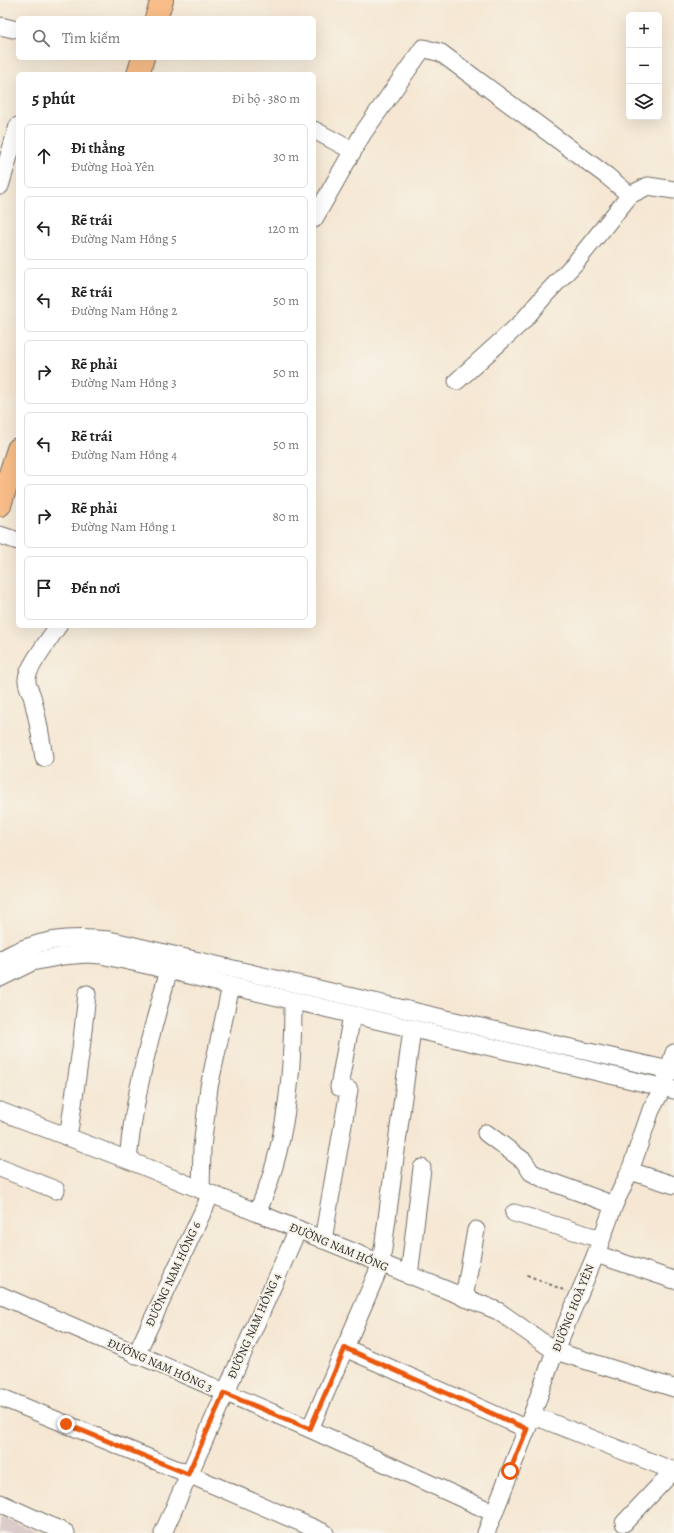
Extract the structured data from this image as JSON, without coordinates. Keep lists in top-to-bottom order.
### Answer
{
  "streets": {
    "street": [
      "ĐƯỜNG NAM HỒNG",
      "ĐƯỜNG NAM HỒNG 6",
      "ĐƯỜNG HOÀ YÊN",
      "ĐƯỜNG NAM HỒNG 4",
      "ĐƯỜNG NAM HỒNG 3"
    ]
  },
  "crossings": [
    ["ĐƯỜNG NAM HỒNG", "ĐƯỜNG NAM HỒNG 6"],
    ["ĐƯỜNG NAM HỒNG", "ĐƯỜNG HOÀ YÊN"],
    ["ĐƯỜNG NAM HỒNG", "ĐƯỜNG NAM HỒNG 4"],
    ["ĐƯỜNG NAM HỒNG 6", "ĐƯỜNG NAM HỒNG 3"],
    ["ĐƯỜNG HOÀ YÊN", "ĐƯỜNG NAM HỒNG 3"],
    ["ĐƯỜNG NAM HỒNG 4", "ĐƯỜNG NAM HỒNG 3"]
  ],
  "page": {
    "map_buttons": ["+", "−"],
    "search": "Tìm kiếm",
    "heading": ["5 phút", "Đi bộ · 380 m"],
    "list": [
      ["Đi thẳng", "Đường Hoà Yên", "30 m"],
      ["Rẽ trái", "Đường Nam Hồng 5", "120 m"],
      ["Rẽ trái", "Đường Nam Hồng 2", "50 m"],
      ["Rẽ phải", "Đường Nam Hồng 3", "50 m"],
      ["Rẽ trái", "Đường Nam Hồng 4", "50 m"],
      ["Rẽ phải", "Đường Nam Hồng 1", "80 m"],
      "Đến nơi"
    ]
  }
}
